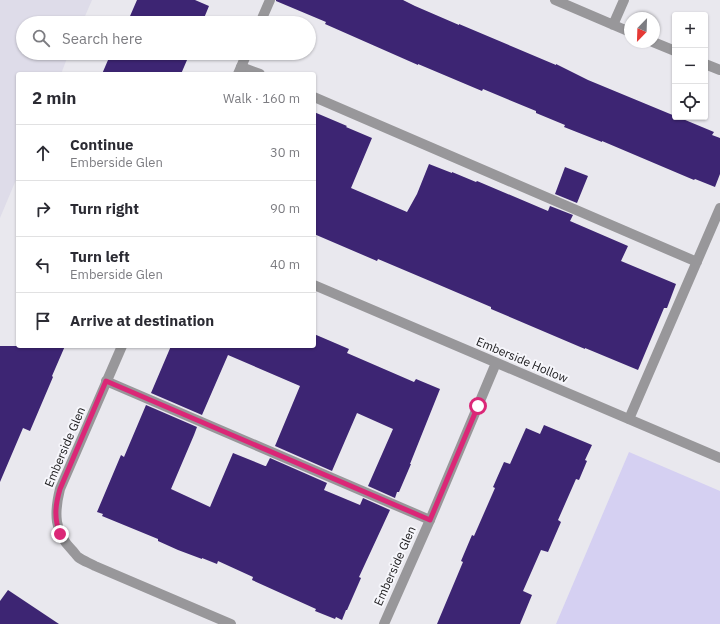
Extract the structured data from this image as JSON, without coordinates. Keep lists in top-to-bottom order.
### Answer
{
  "streets": {
    "street": ["Emberside Hollow", "Emberside Glen"]
  },
  "crossings": [
    ["Emberside Hollow", "Emberside Glen"]
  ],
  "north": "bottom left",
  "page": {
    "map_buttons": ["+", "−"],
    "search": "Search here",
    "heading": ["2 min", "Walk · 160 m"],
    "list": [
      ["Continue", "Emberside Glen", "30 m"],
      ["Turn right", "90 m"],
      ["Turn left", "Emberside Glen", "40 m"],
      "Arrive at destination"
    ]
  }
}
